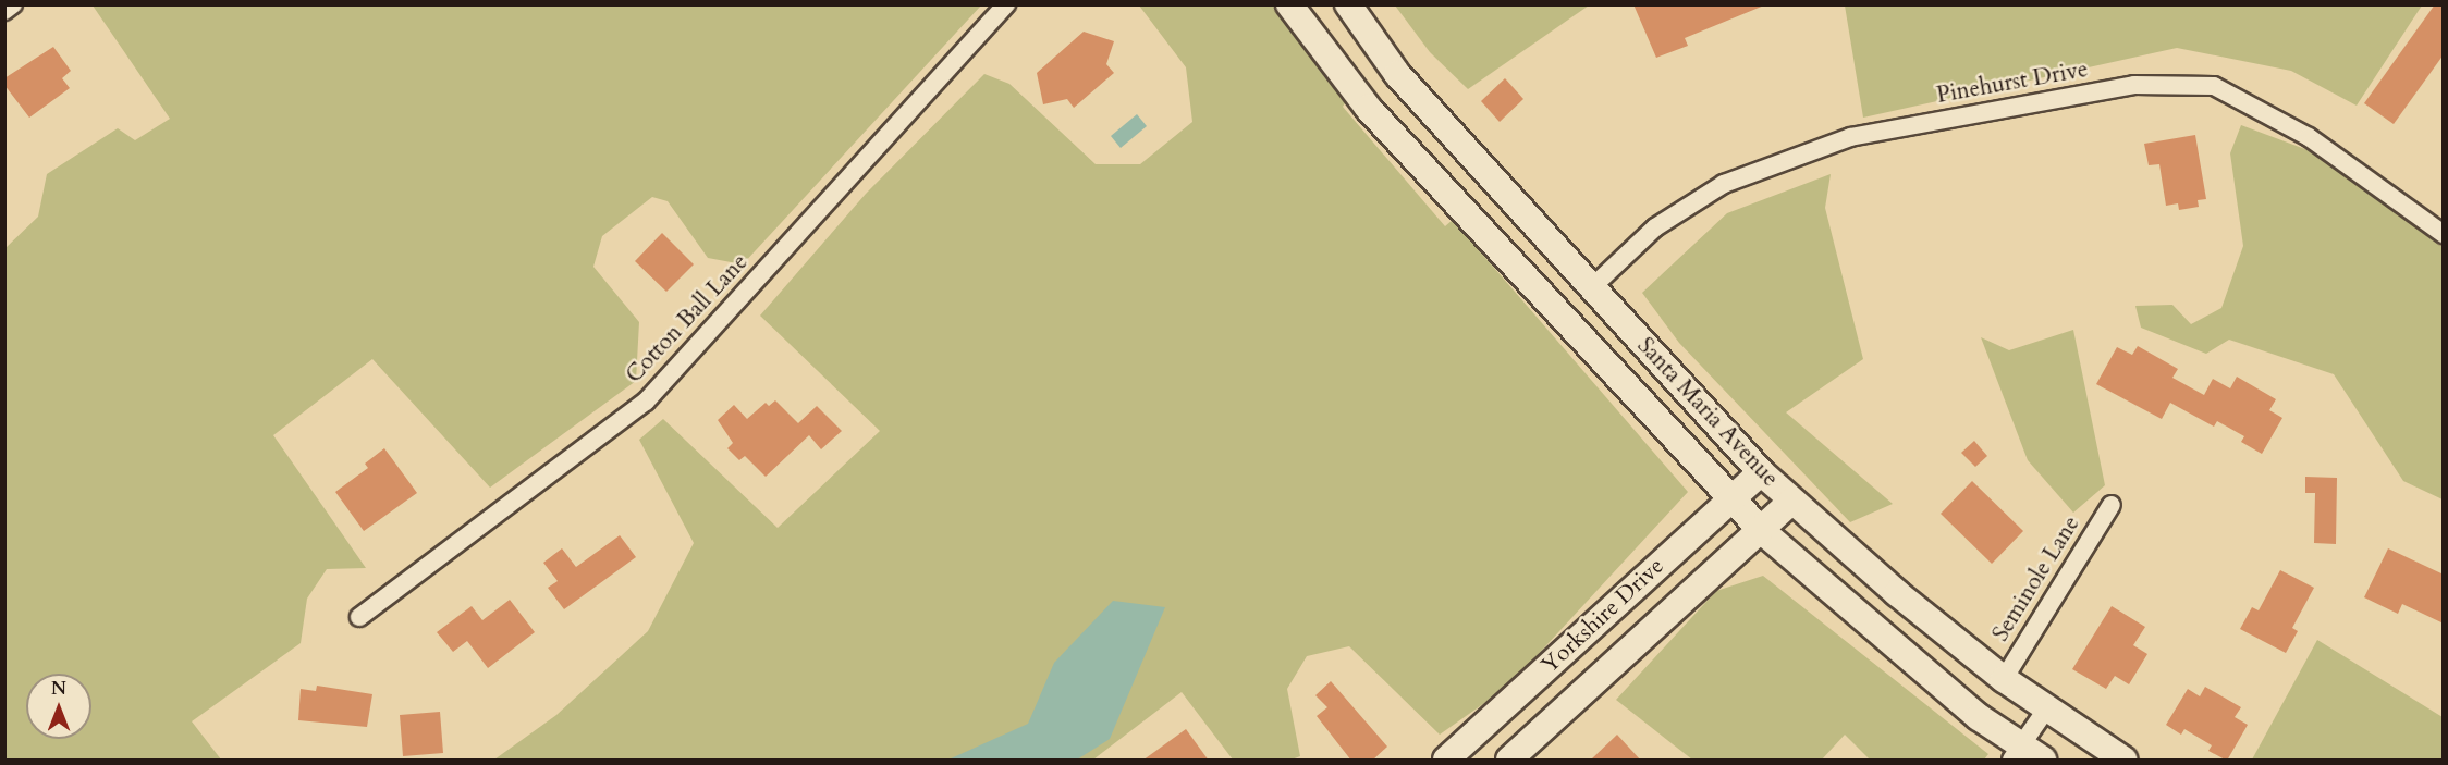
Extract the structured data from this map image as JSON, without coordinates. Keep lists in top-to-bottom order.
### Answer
{
  "streets": {
    "street": [
      "Pinehurst Drive",
      "Cotton Ball Lane",
      "Santa Maria Avenue",
      "Seminole Lane",
      "Yorkshire Drive"
    ]
  },
  "crossings": [
    ["Pinehurst Drive", "Santa Maria Avenue"],
    ["Santa Maria Avenue", "Seminole Lane"],
    ["Santa Maria Avenue", "Yorkshire Drive"]
  ],
  "north": "top"
}
